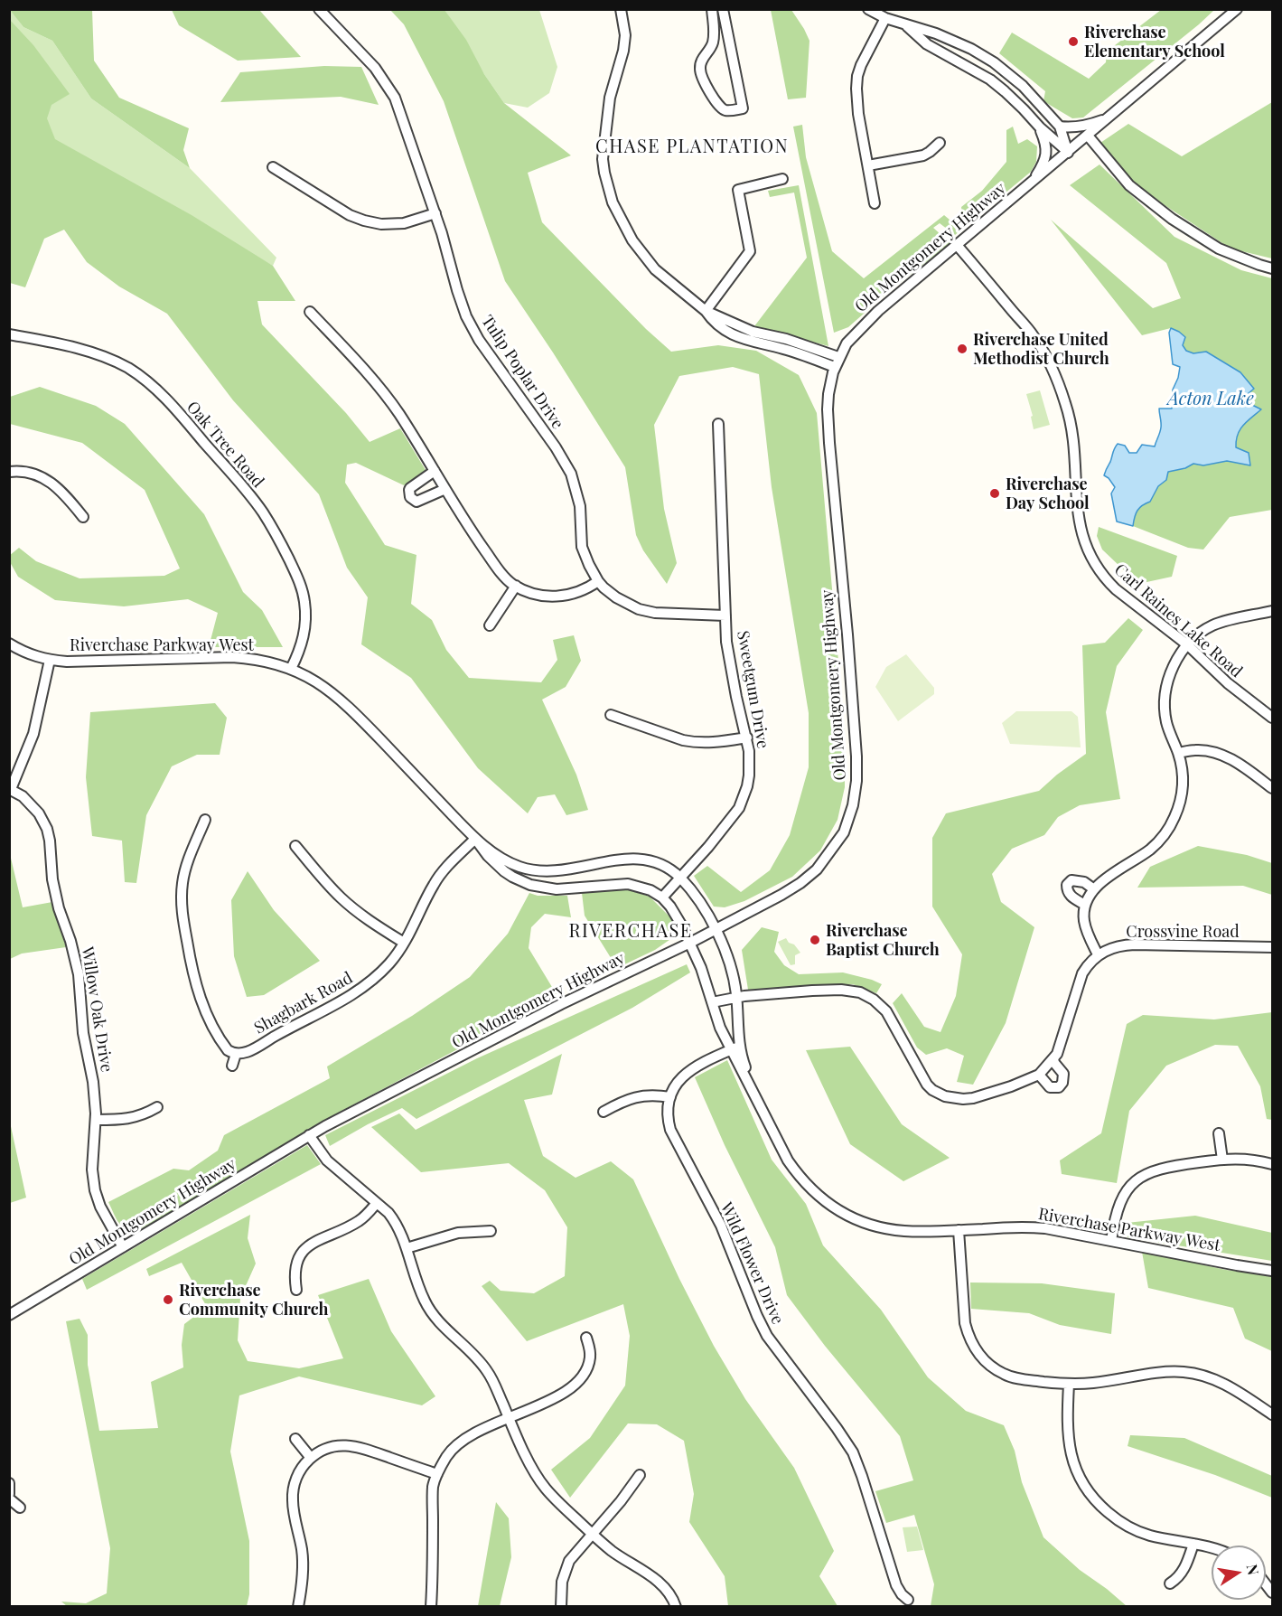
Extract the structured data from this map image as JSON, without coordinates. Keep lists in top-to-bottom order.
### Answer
{
  "streets": {
    "street": [
      "Old Montgomery Highway",
      "Tulip Poplar Drive",
      "Oak Tree Road",
      "Carl Raines Lake Road",
      "Riverchase Parkway West",
      "Sweetgum Drive",
      "Crossvine Road",
      "Shagbark Road",
      "Willow Oak Drive",
      "Wild Flower Drive"
    ]
  },
  "crossings": [
    ["Old Montgomery Highway", "Carl Raines Lake Road"],
    ["Old Montgomery Highway", "Riverchase Parkway West"],
    ["Old Montgomery Highway", "Willow Oak Drive"],
    ["Tulip Poplar Drive", "Sweetgum Drive"],
    ["Oak Tree Road", "Riverchase Parkway West"],
    ["Riverchase Parkway West", "Sweetgum Drive"],
    ["Riverchase Parkway West", "Shagbark Road"],
    ["Riverchase Parkway West", "Wild Flower Drive"]
  ],
  "districts": ["CHASE PLANTATION", "RIVERCHASE"],
  "water": ["Acton Lake"],
  "places": [
    "Riverchase Elementary School",
    "Riverchase United Methodist Church",
    "Riverchase Day School",
    "Riverchase Baptist Church",
    "Riverchase Community Church"
  ],
  "north": "right"
}
